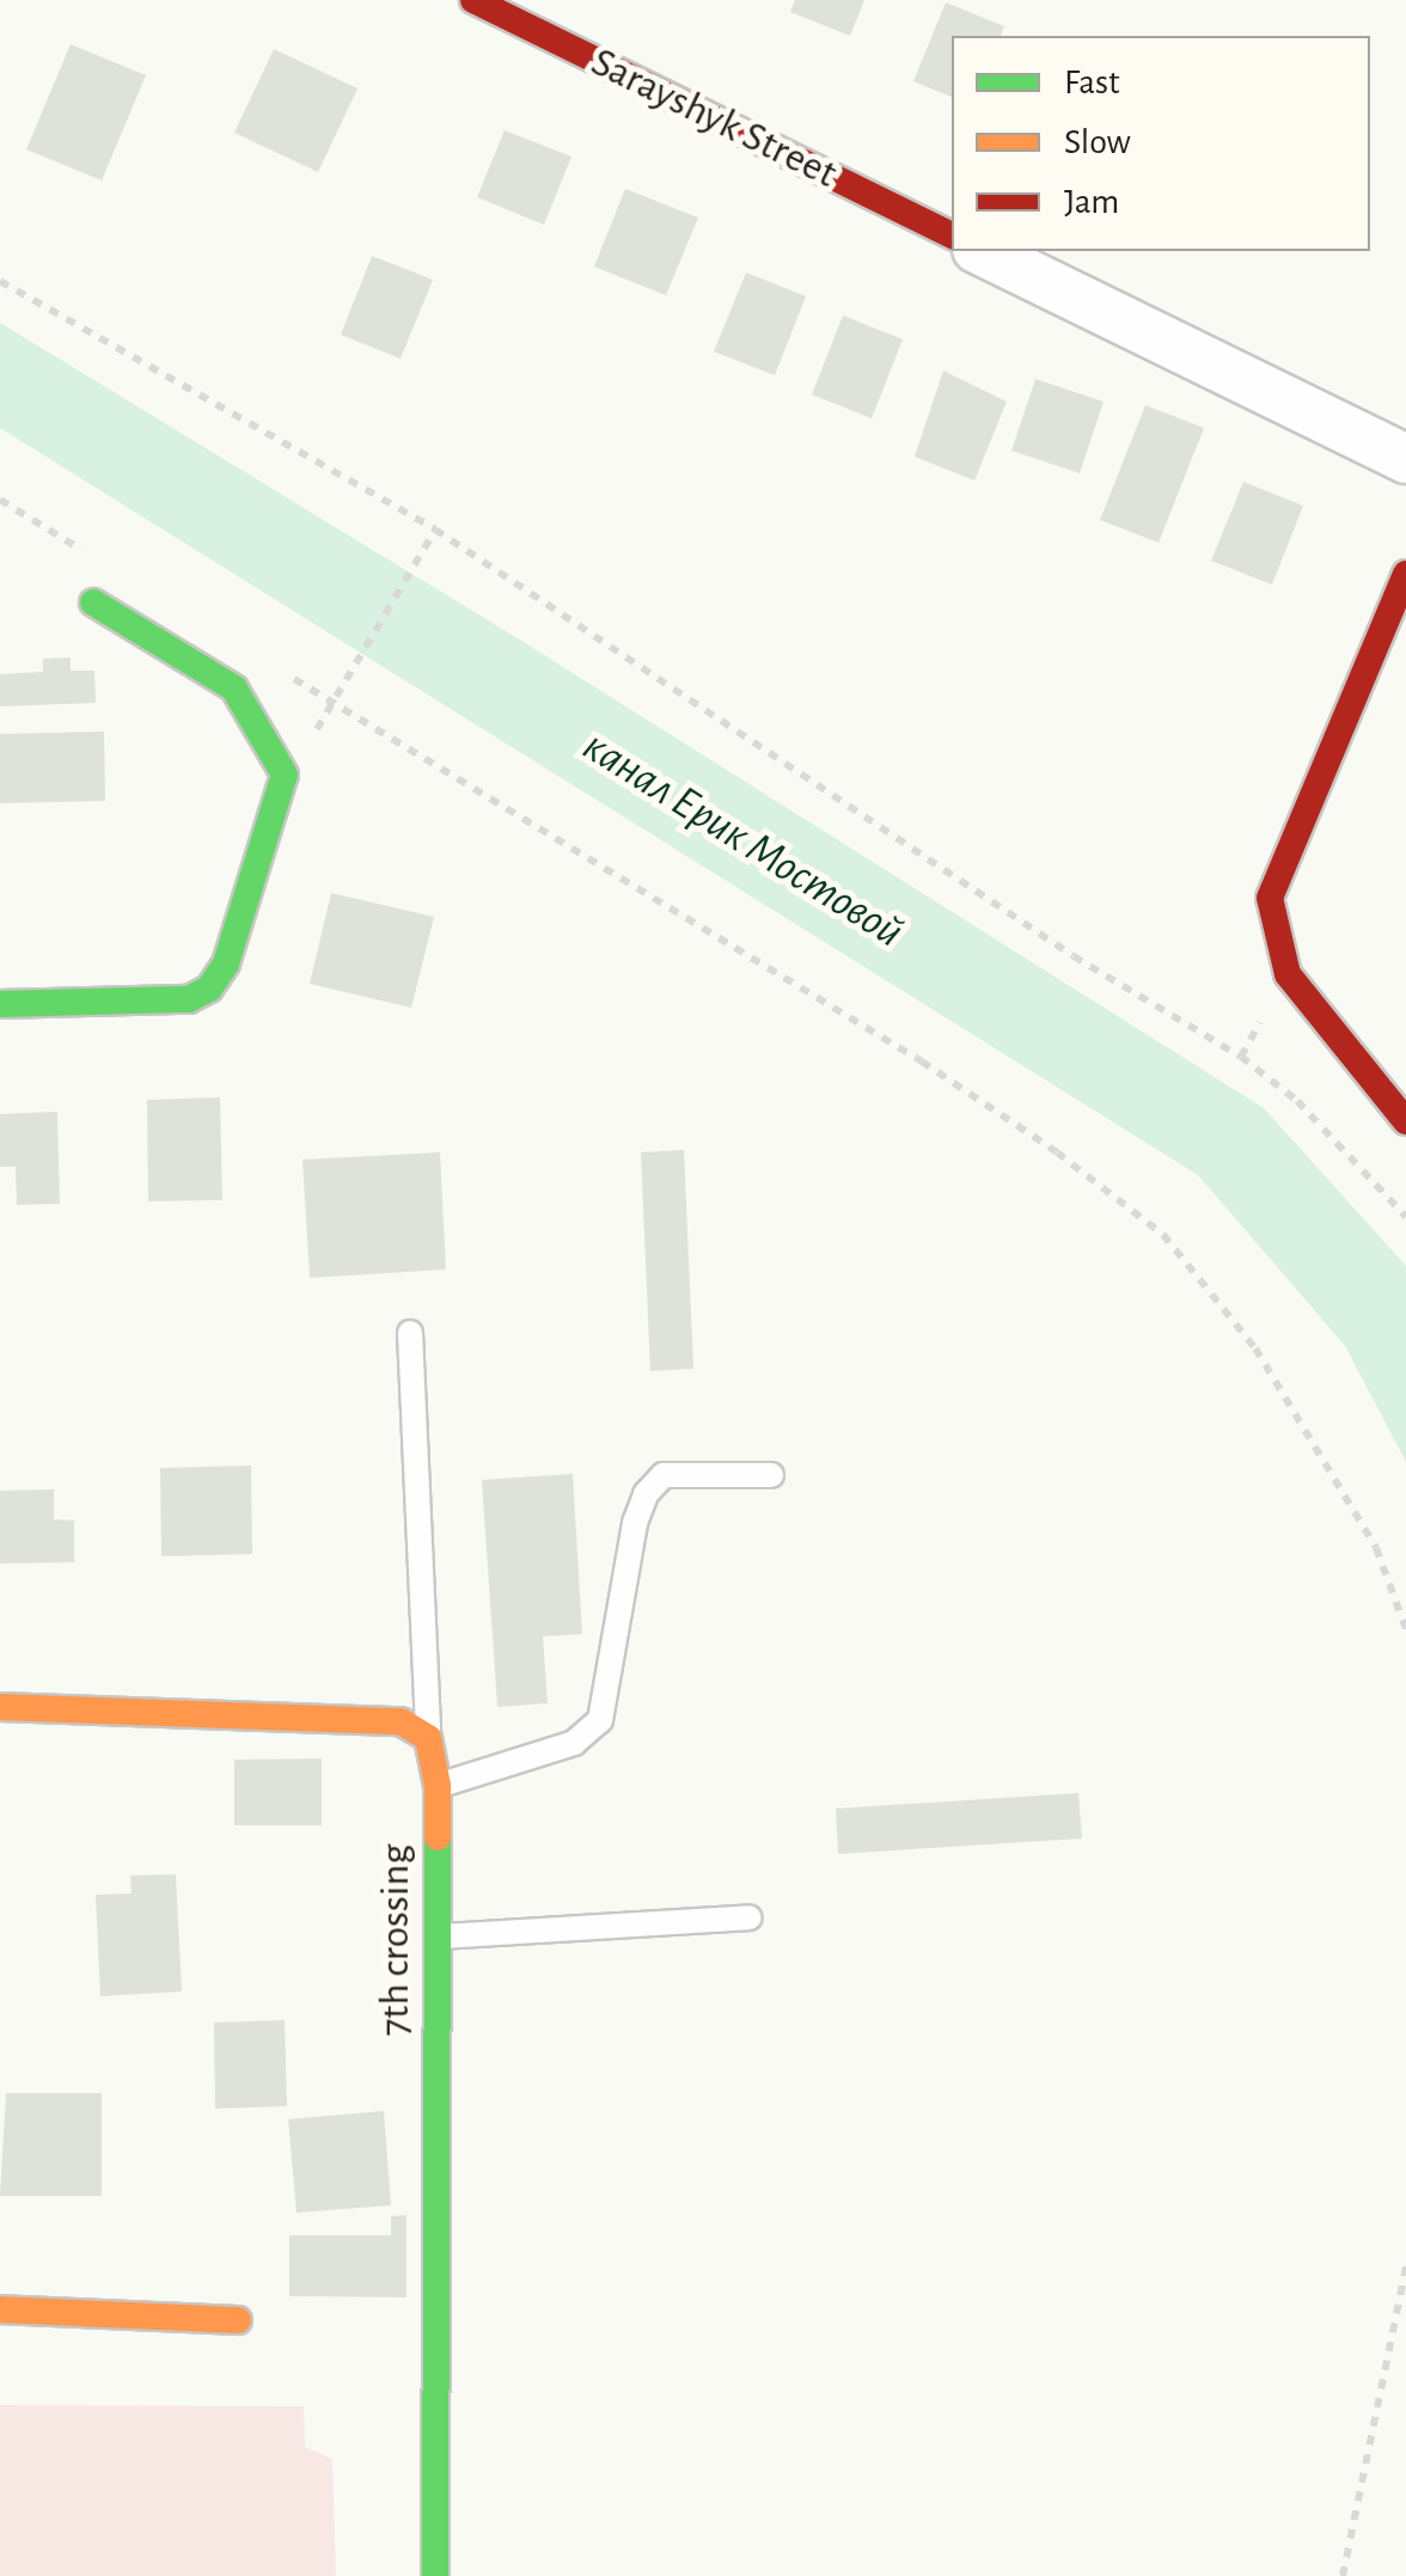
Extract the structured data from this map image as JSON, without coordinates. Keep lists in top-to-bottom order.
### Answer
{
  "streets": {
    "street": ["Sarayshyk Street", "7th crossing"]
  },
  "water": ["канал Ерик Мостовой"],
  "legend": ["Fast", "Slow", "Jam"]
}
